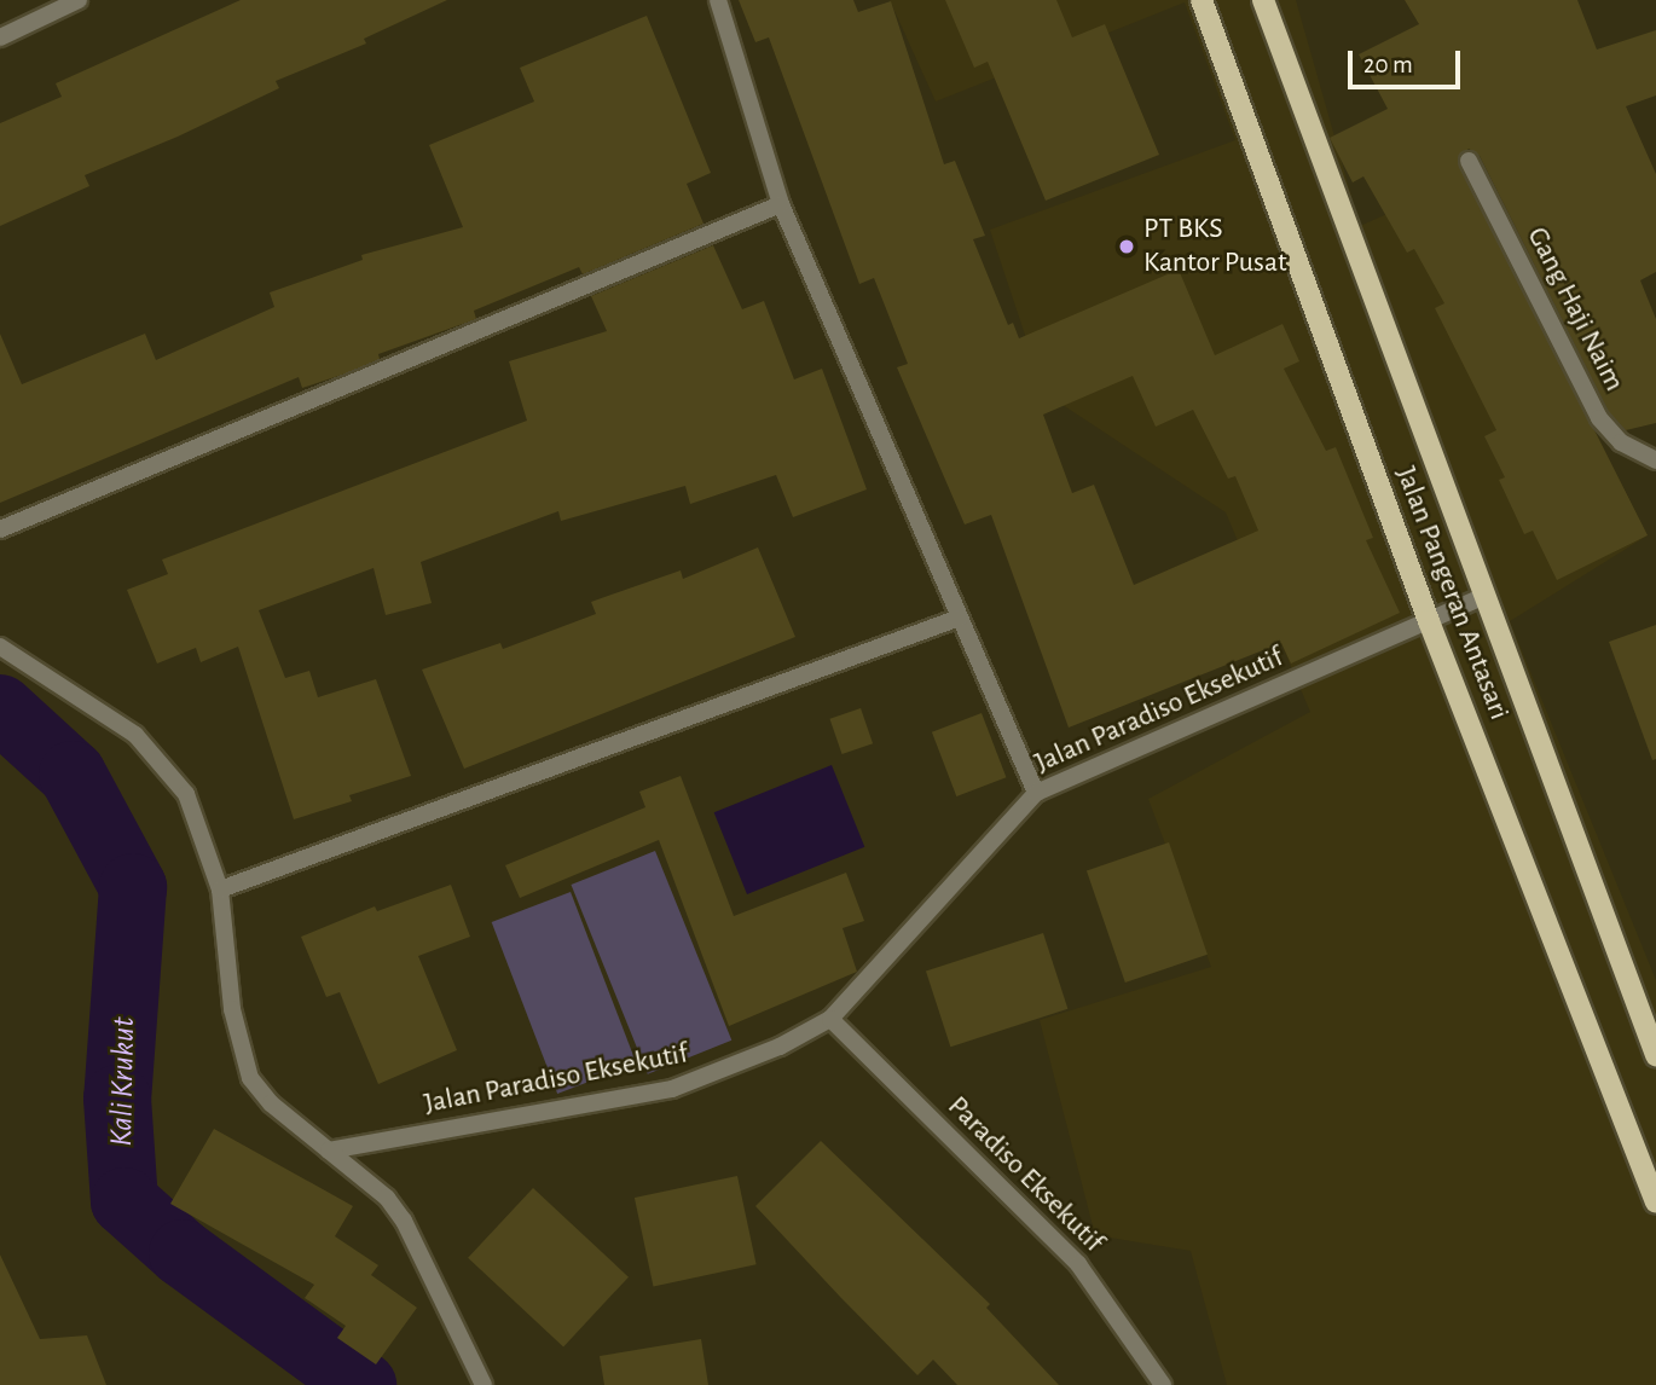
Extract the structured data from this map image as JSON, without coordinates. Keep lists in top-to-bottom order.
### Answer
{
  "streets": {
    "main road": ["Jalan Pangeran Antasari"],
    "street": ["Gang Haji Naim", "Jalan Paradiso Eksekutif", "Paradiso Eksekutif"]
  },
  "crossings": [
    ["Jalan Pangeran Antasari", "Jalan Paradiso Eksekutif"],
    ["Jalan Paradiso Eksekutif", "Paradiso Eksekutif"]
  ],
  "water": ["Kali Krukut"],
  "places": ["PT BKS Kantor Pusat"],
  "scale_bar": "20 m"
}
